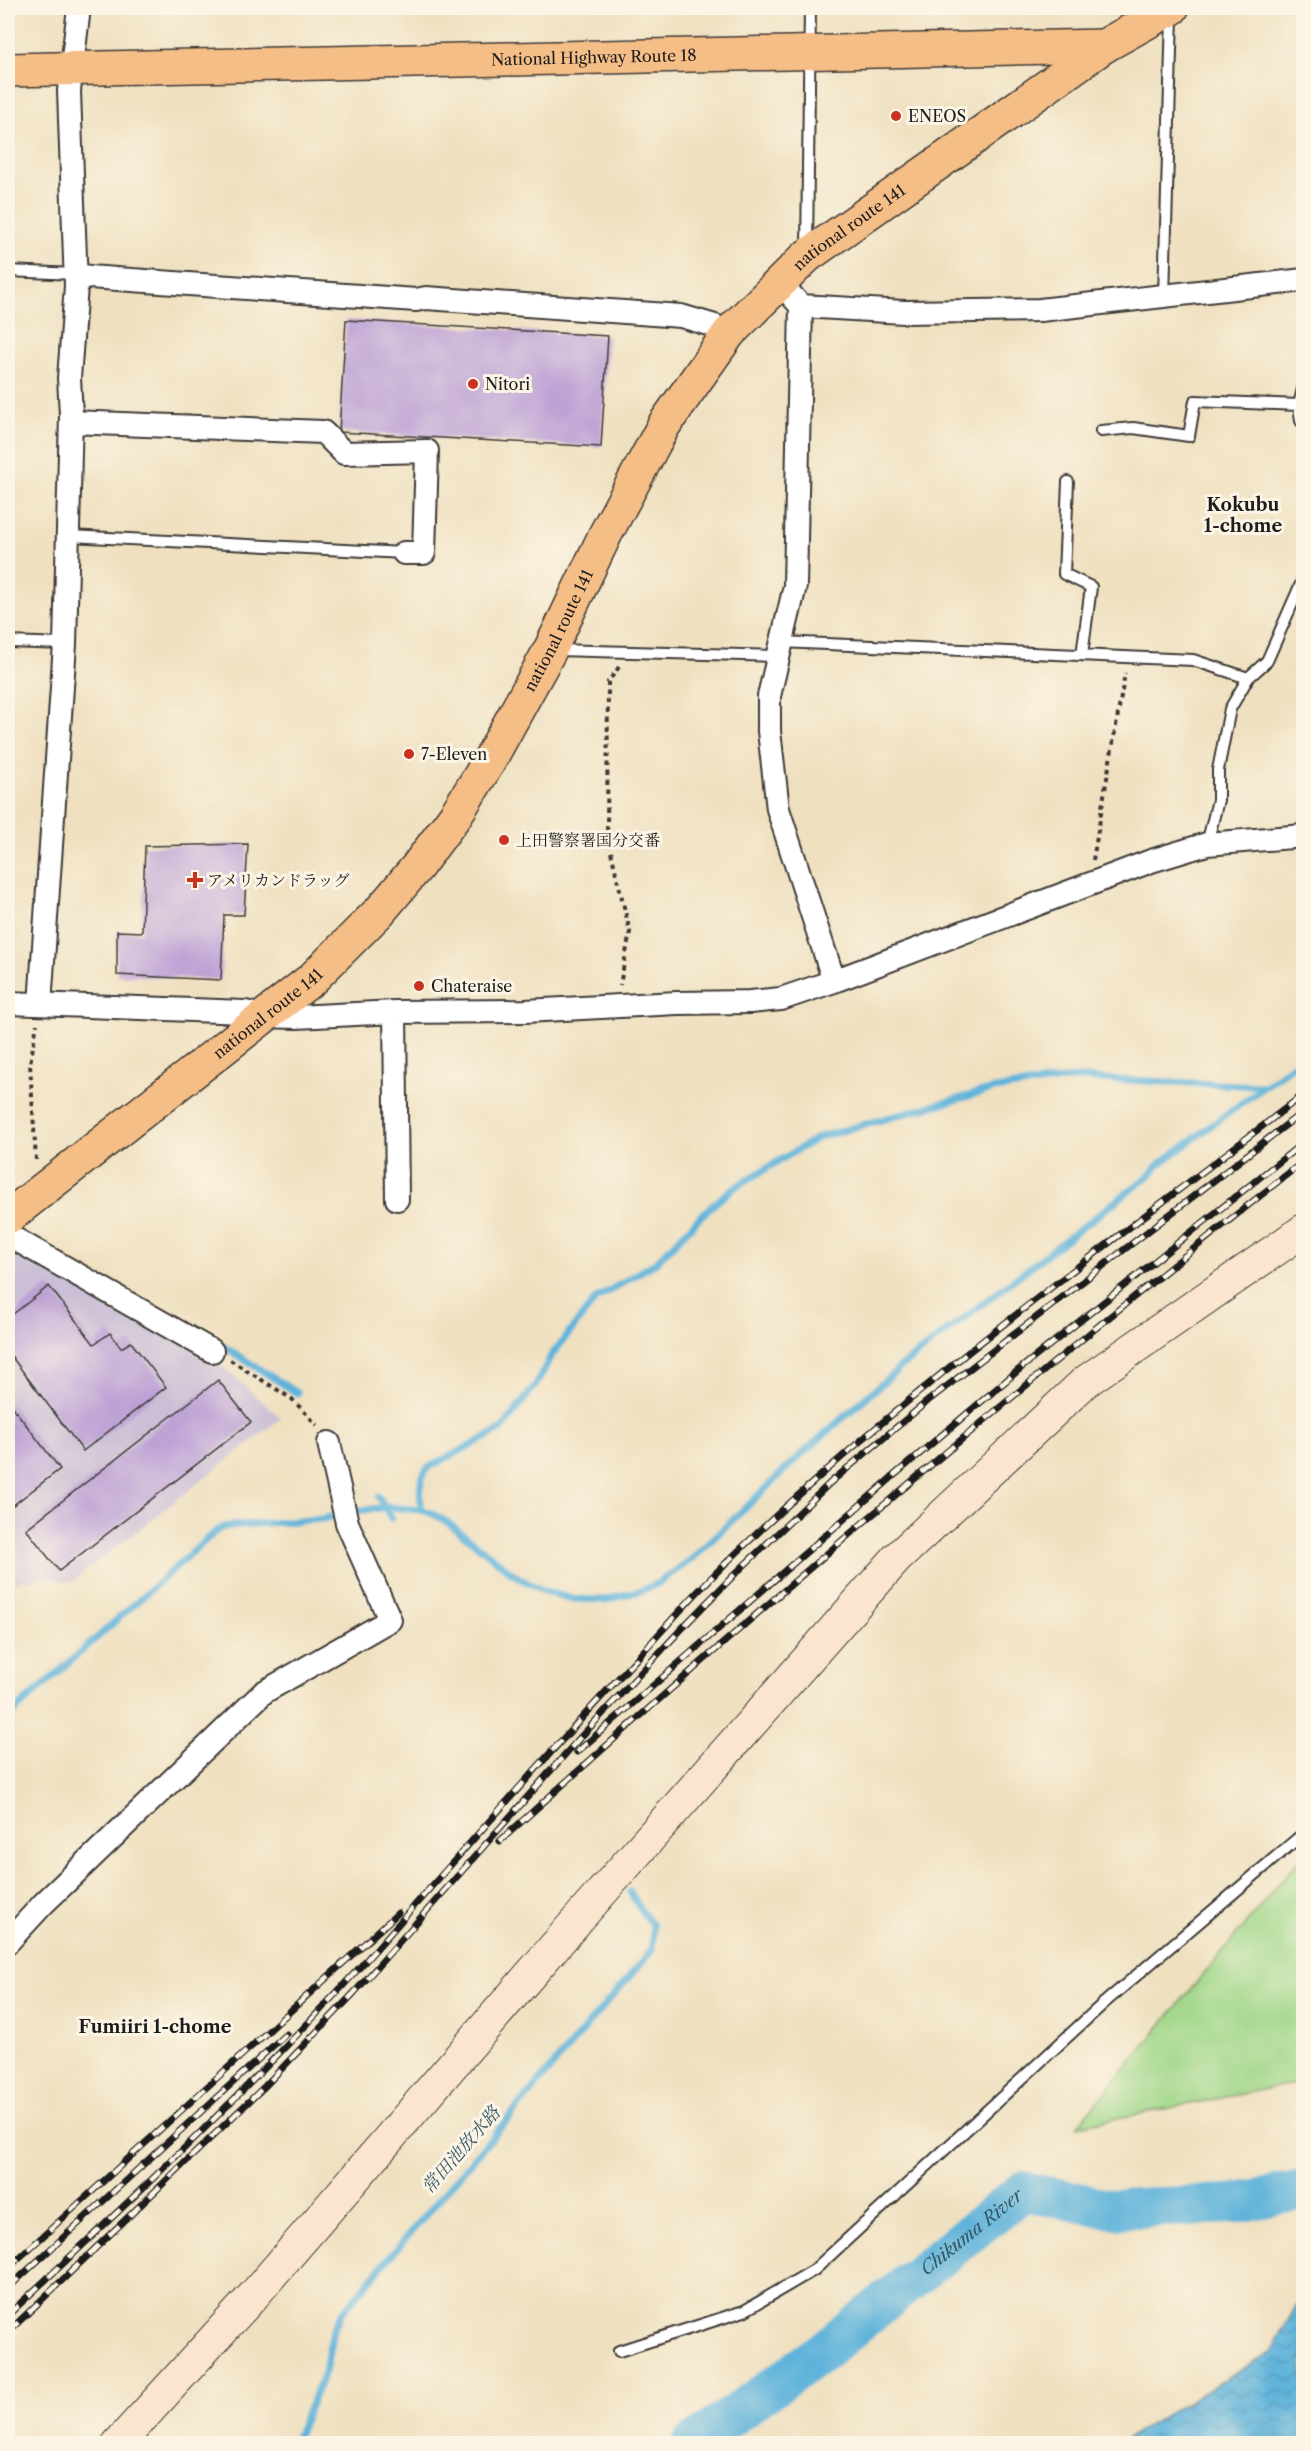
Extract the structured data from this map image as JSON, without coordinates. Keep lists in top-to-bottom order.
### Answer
{
  "streets": {
    "highway": ["National Highway Route 18", "national route 141"]
  },
  "crossings": [
    ["National Highway Route 18", "national route 141"]
  ],
  "districts": ["Kokubu 1-chome", "Fumiiri 1-chome"],
  "water": ["常田池放水路", "Chikuma River"],
  "places": {
    "other": [
      "ENEOS",
      "Nitori",
      "7-Eleven",
      "上田警察署国分交番",
      "Chateraise"
    ],
    "health": ["アメリカンドラッグ"]
  }
}
